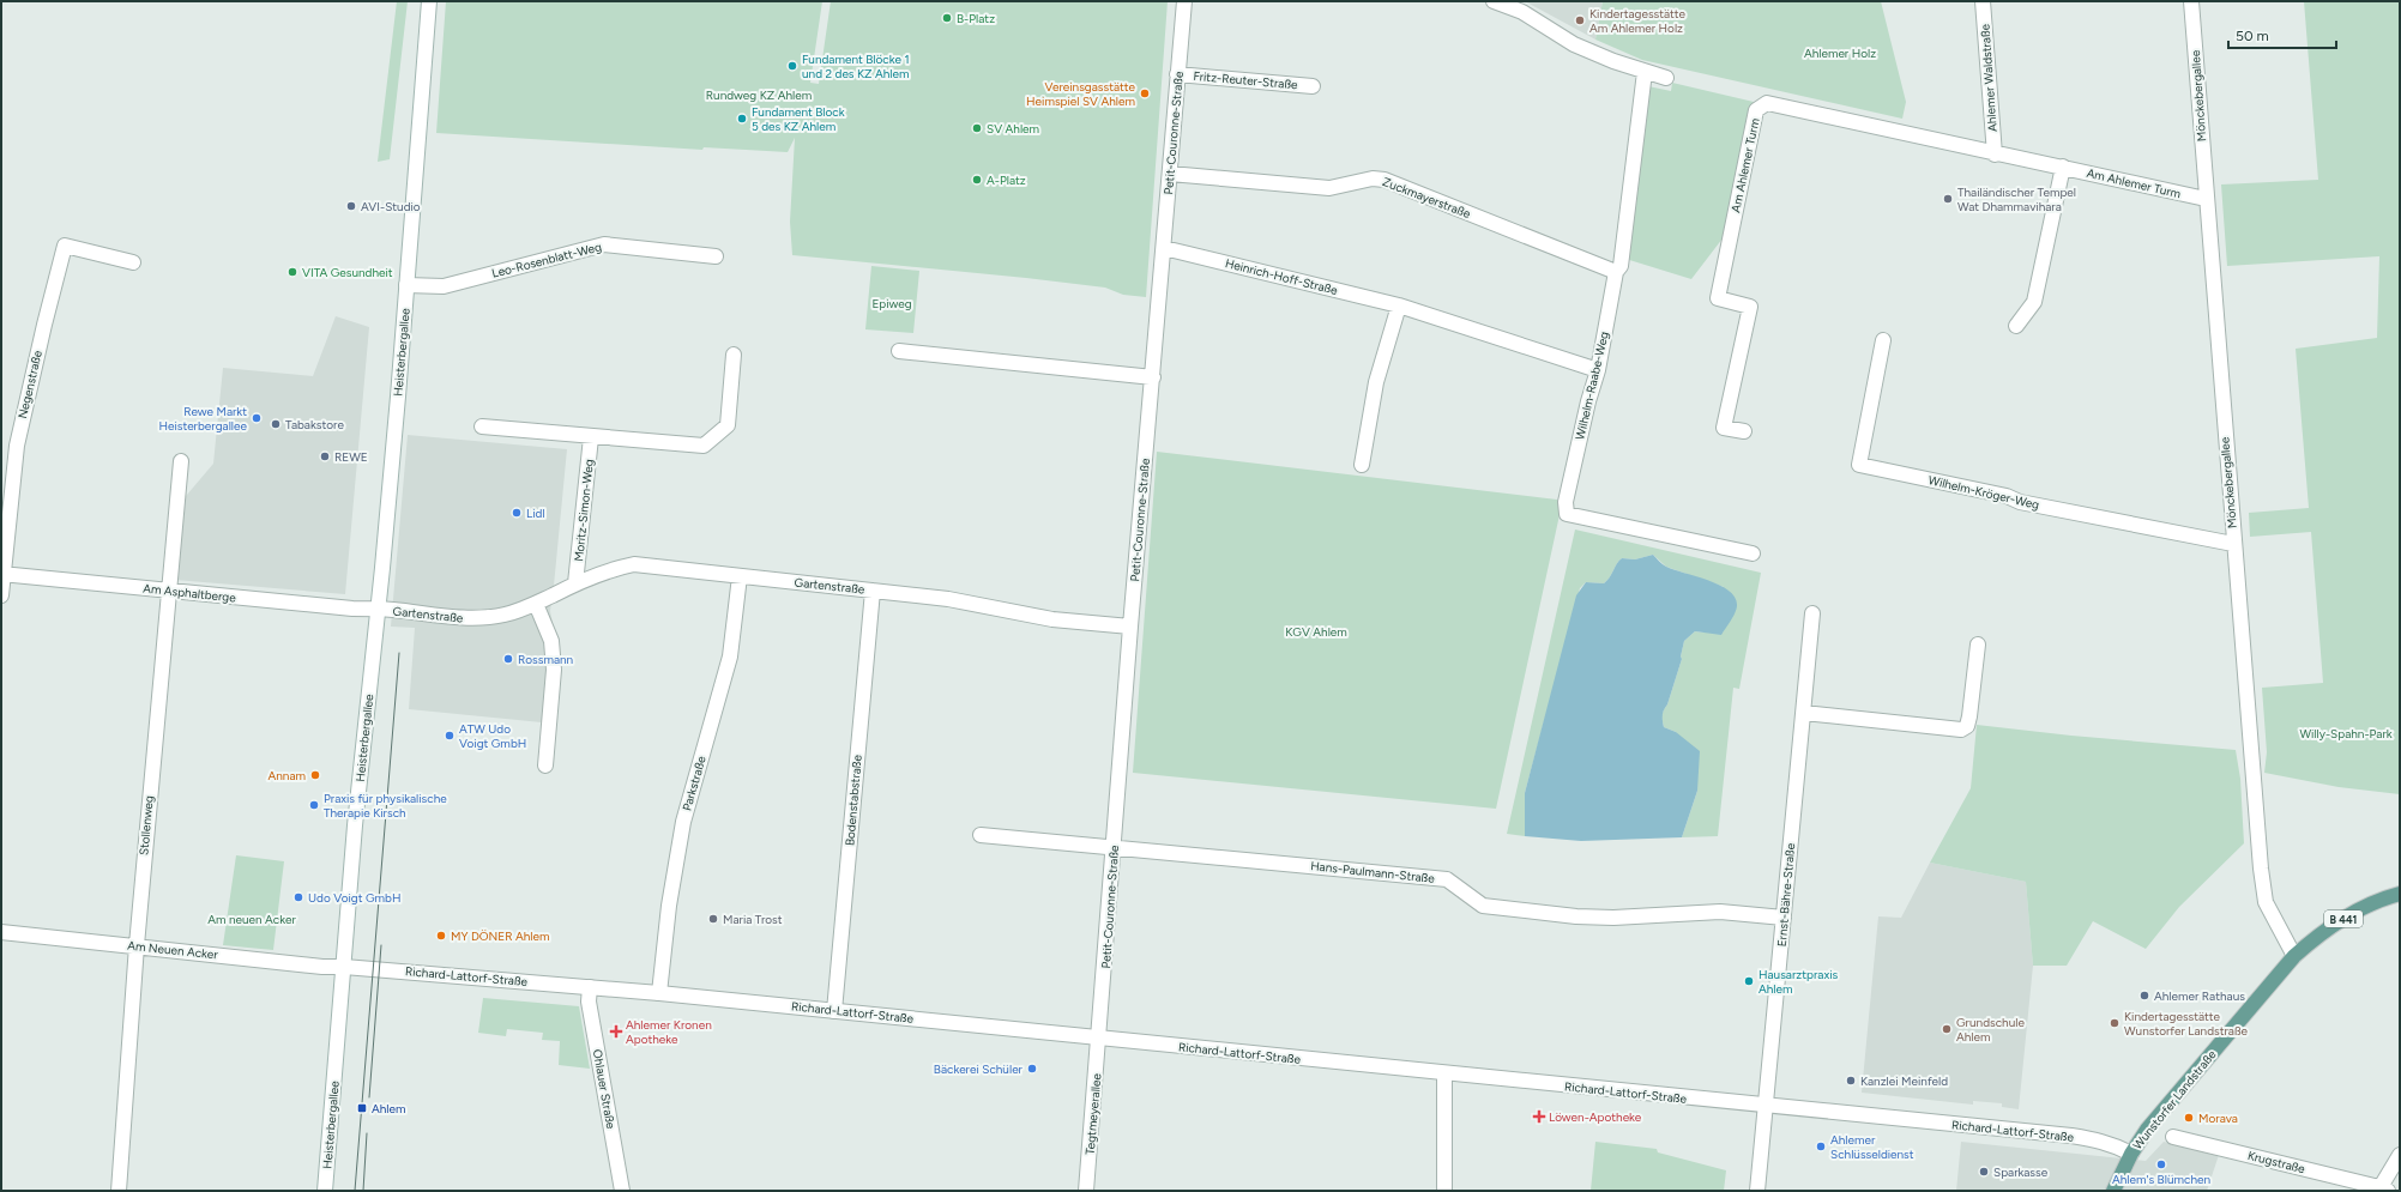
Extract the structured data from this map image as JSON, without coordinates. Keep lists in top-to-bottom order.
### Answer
{
  "streets": {
    "main road": ["B 441", "Wunstorfer Landstraße"],
    "street": [
      "Ahlemer Waldstraße",
      "Fritz-Reuter-Straße",
      "Mönckebergallee",
      "Petit-Couronne-Straße",
      "Am Ahlemer Turm",
      "Zuckmayerstraße",
      "Leo-Rosenblatt-Weg",
      "Heinrich-Hoff-Straße",
      "Heisterbergallee",
      "Negenstraße",
      "Wilhelm-Raabe-Weg",
      "Wilhelm-Kröger-Weg",
      "Moritz-Simon-Weg",
      "Gartenstraße",
      "Am Asphaltberge",
      "Parkstraße",
      "Bodenstabstraße",
      "Stollenweg",
      "Hans-Paulmann-Straße",
      "Ernst-Bähre-Straße",
      "Am Neuen Acker",
      "Richard-Lattorf-Straße",
      "Ohlauer Straße",
      "Tegtmeyerallee",
      "Krugstraße"
    ]
  },
  "crossings": [
    ["Ahlemer Waldstraße", "Am Ahlemer Turm"],
    ["Fritz-Reuter-Straße", "Petit-Couronne-Straße"],
    ["Mönckebergallee", "Am Ahlemer Turm"],
    ["Mönckebergallee", "Wilhelm-Kröger-Weg"],
    ["Mönckebergallee", "Wunstorfer Landstraße"],
    ["Petit-Couronne-Straße", "Zuckmayerstraße"],
    ["Petit-Couronne-Straße", "Heinrich-Hoff-Straße"],
    ["Petit-Couronne-Straße", "Gartenstraße"],
    ["Petit-Couronne-Straße", "Hans-Paulmann-Straße"],
    ["Petit-Couronne-Straße", "Richard-Lattorf-Straße"],
    ["Petit-Couronne-Straße", "Tegtmeyerallee"],
    ["Zuckmayerstraße", "Wilhelm-Raabe-Weg"],
    ["Leo-Rosenblatt-Weg", "Heisterbergallee"],
    ["Heinrich-Hoff-Straße", "Wilhelm-Raabe-Weg"],
    ["Heisterbergallee", "Gartenstraße"],
    ["Heisterbergallee", "Am Asphaltberge"],
    ["Heisterbergallee", "Am Neuen Acker"],
    ["Heisterbergallee", "Richard-Lattorf-Straße"],
    ["Negenstraße", "Am Asphaltberge"],
    ["Moritz-Simon-Weg", "Gartenstraße"],
    ["Gartenstraße", "Am Asphaltberge"],
    ["Gartenstraße", "Parkstraße"],
    ["Gartenstraße", "Bodenstabstraße"],
    ["Am Asphaltberge", "Stollenweg"],
    ["Parkstraße", "Richard-Lattorf-Straße"],
    ["Bodenstabstraße", "Richard-Lattorf-Straße"],
    ["Stollenweg", "Am Neuen Acker"],
    ["Hans-Paulmann-Straße", "Ernst-Bähre-Straße"],
    ["Ernst-Bähre-Straße", "Richard-Lattorf-Straße"],
    ["Am Neuen Acker", "Richard-Lattorf-Straße"],
    ["Richard-Lattorf-Straße", "Ohlauer Straße"],
    ["Richard-Lattorf-Straße", "Wunstorfer Landstraße"],
    ["Richard-Lattorf-Straße", "Tegtmeyerallee"]
  ],
  "parks": [
    "Ahlemer Holz",
    "Rundweg KZ Ahlem",
    "Epiweg",
    "KGV Ahlem",
    "Willy-Spahn-Park",
    "Am neuen Acker"
  ],
  "places": {
    "other": [
      "B-Platz",
      "Kindertagesstätte Am Ahlemer Holz",
      "Fundament Blöcke 1 und 2 des KZ Ahlem",
      "Vereinsgasstätte Heimspiel SV Ahlem",
      "Fundament Block 5 des KZ Ahlem",
      "SV Ahlem",
      "A-Platz",
      "Thailändischer Tempel Wat Dhammavihara",
      "AVI-Studio",
      "VITA Gesundheit",
      "Rewe Markt Heisterbergallee",
      "Tabakstore",
      "REWE",
      "Lidl",
      "Rossmann",
      "ATW Udo Voigt GmbH",
      "Annam",
      "Praxis für physikalische Therapie Kirsch",
      "Udo Voigt GmbH",
      "Maria Trost",
      "MY DÖNER Ahlem",
      "Hausarztpraxis Ahlem",
      "Ahlemer Rathaus",
      "Kindertagesstätte Wunstorfer Landstraße",
      "Grundschule Ahlem",
      "Bäckerei Schüler",
      "Kanzlei Meinfeld",
      "Morava",
      "Ahlemer Schlüsseldienst",
      "Ahlem's Blümchen",
      "Sparkasse"
    ],
    "health": ["Ahlemer Kronen Apotheke", "Löwen-Apotheke"],
    "transit": ["Ahlem"]
  },
  "scale_bar": "50 m"
}
